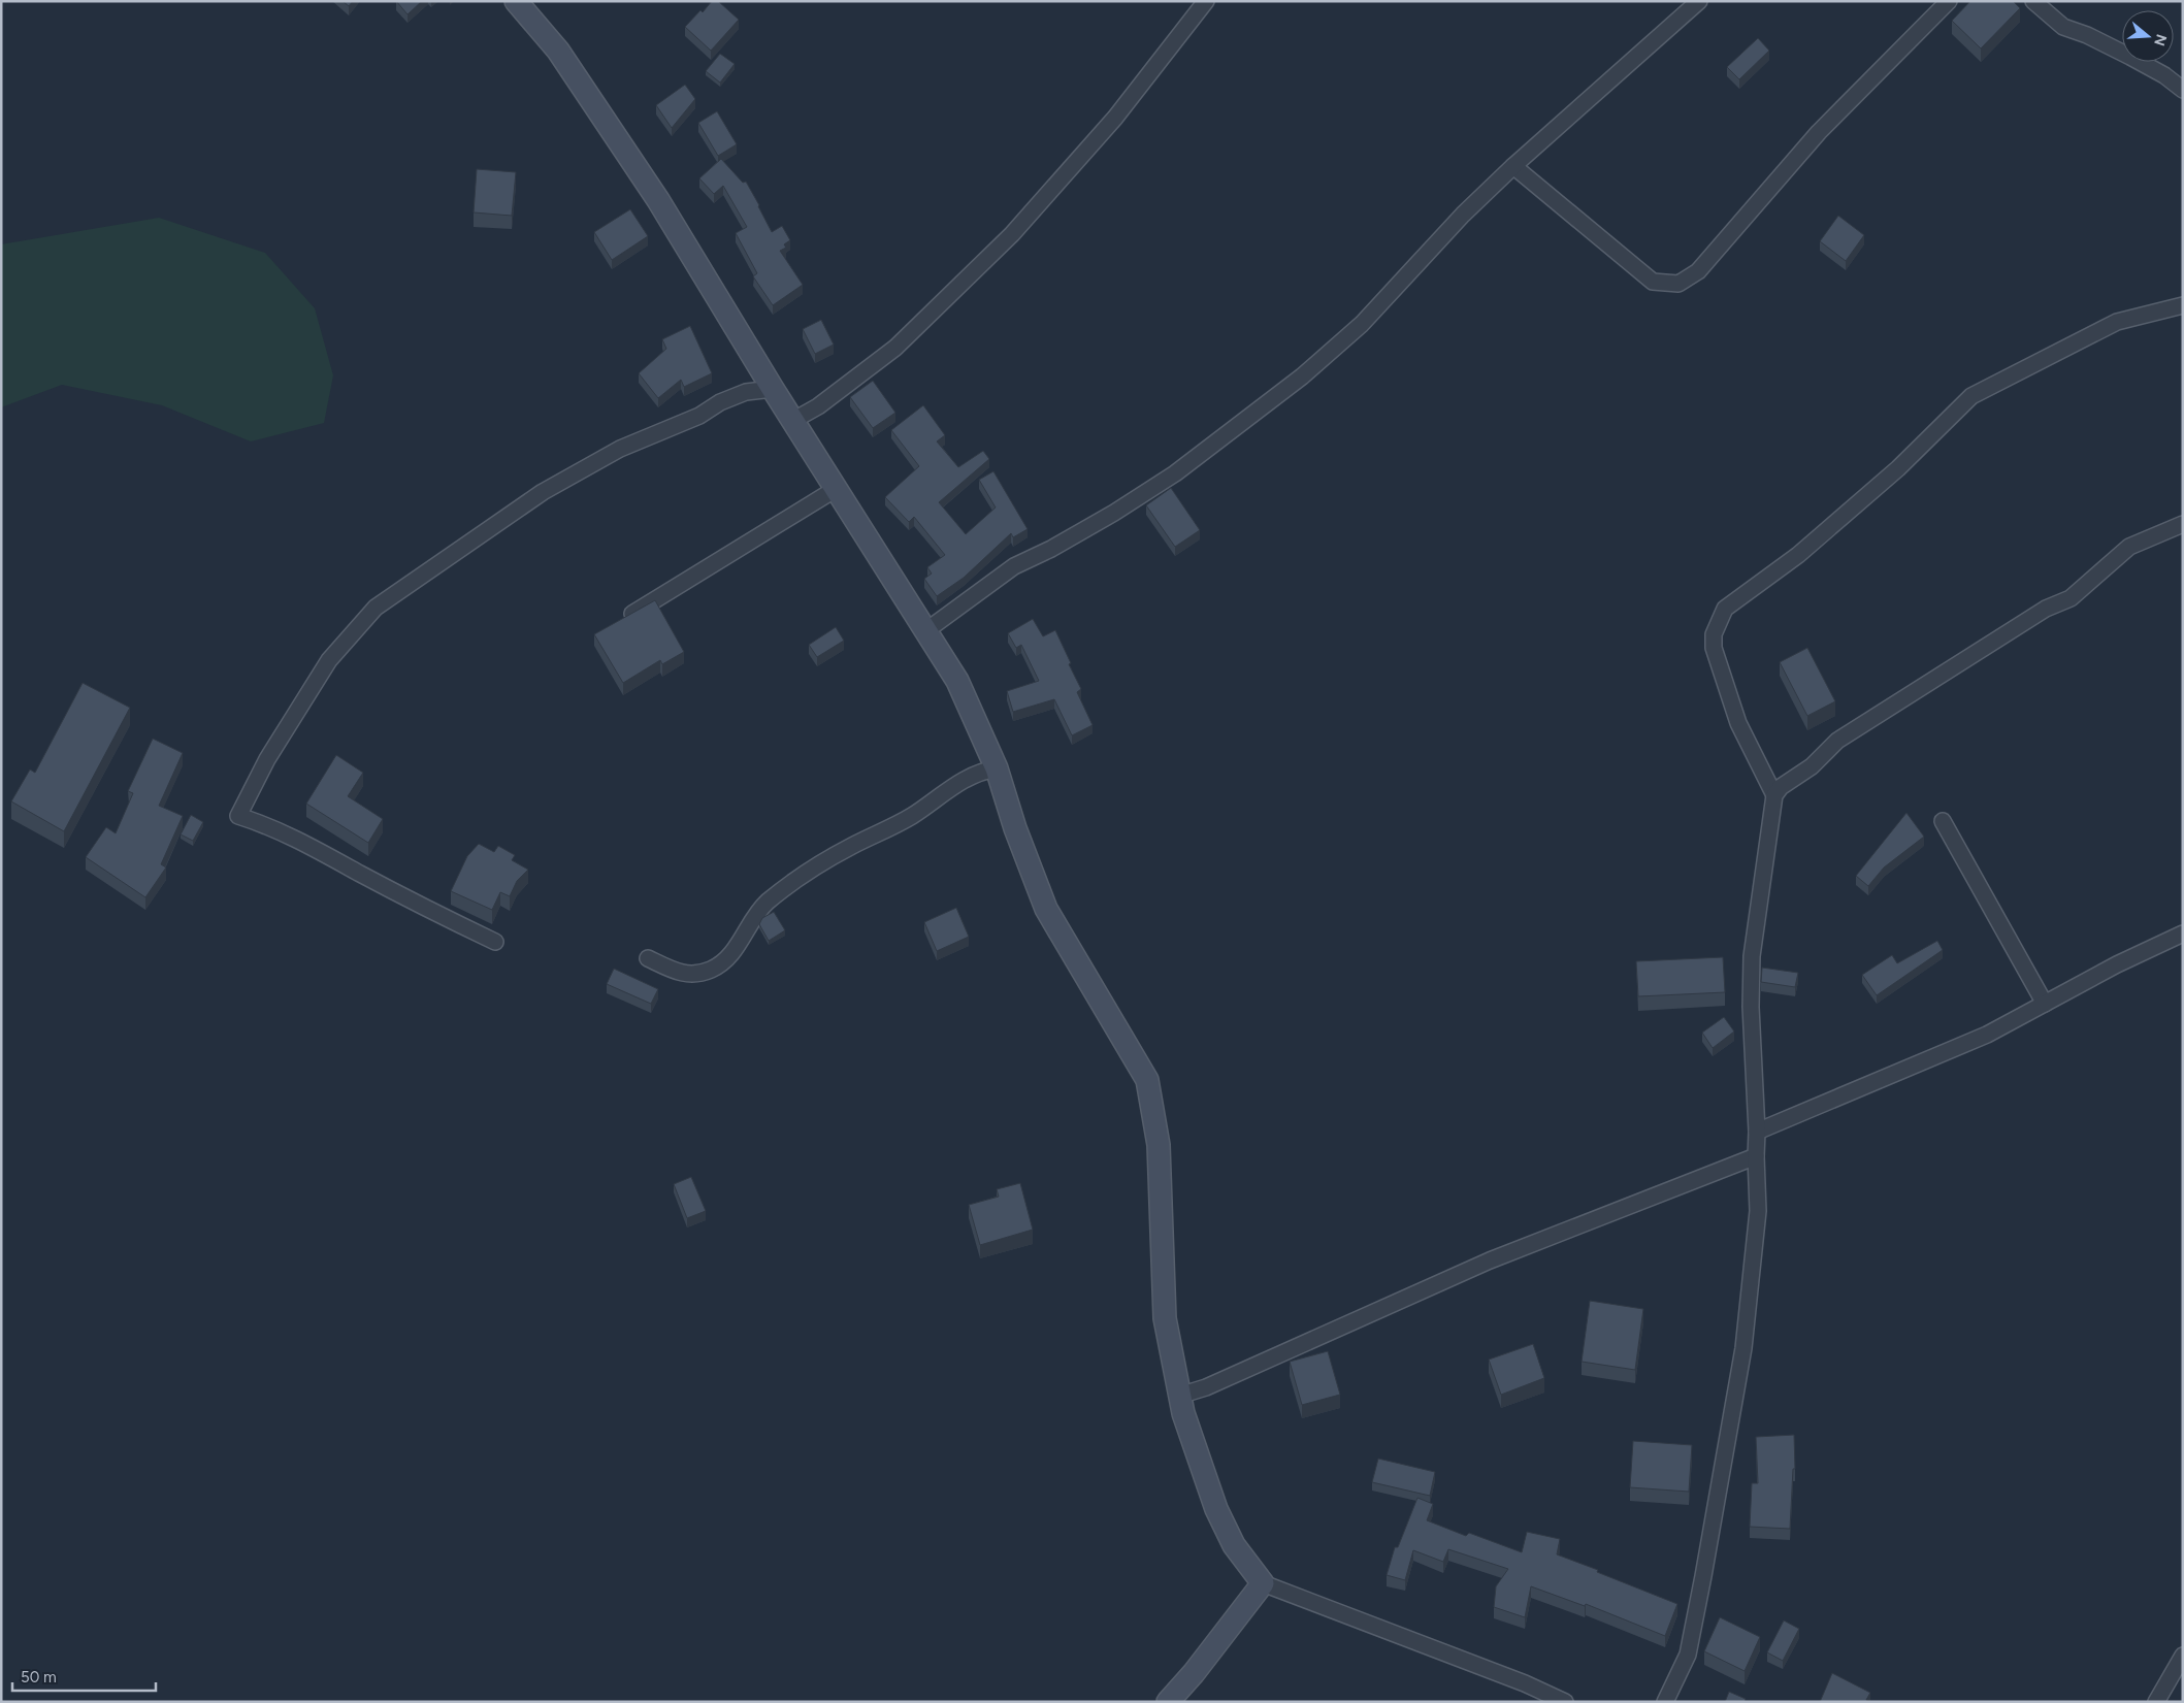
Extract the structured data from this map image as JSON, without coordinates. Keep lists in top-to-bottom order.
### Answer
{
  "scale_bar": "50 m",
  "north": "right"
}
